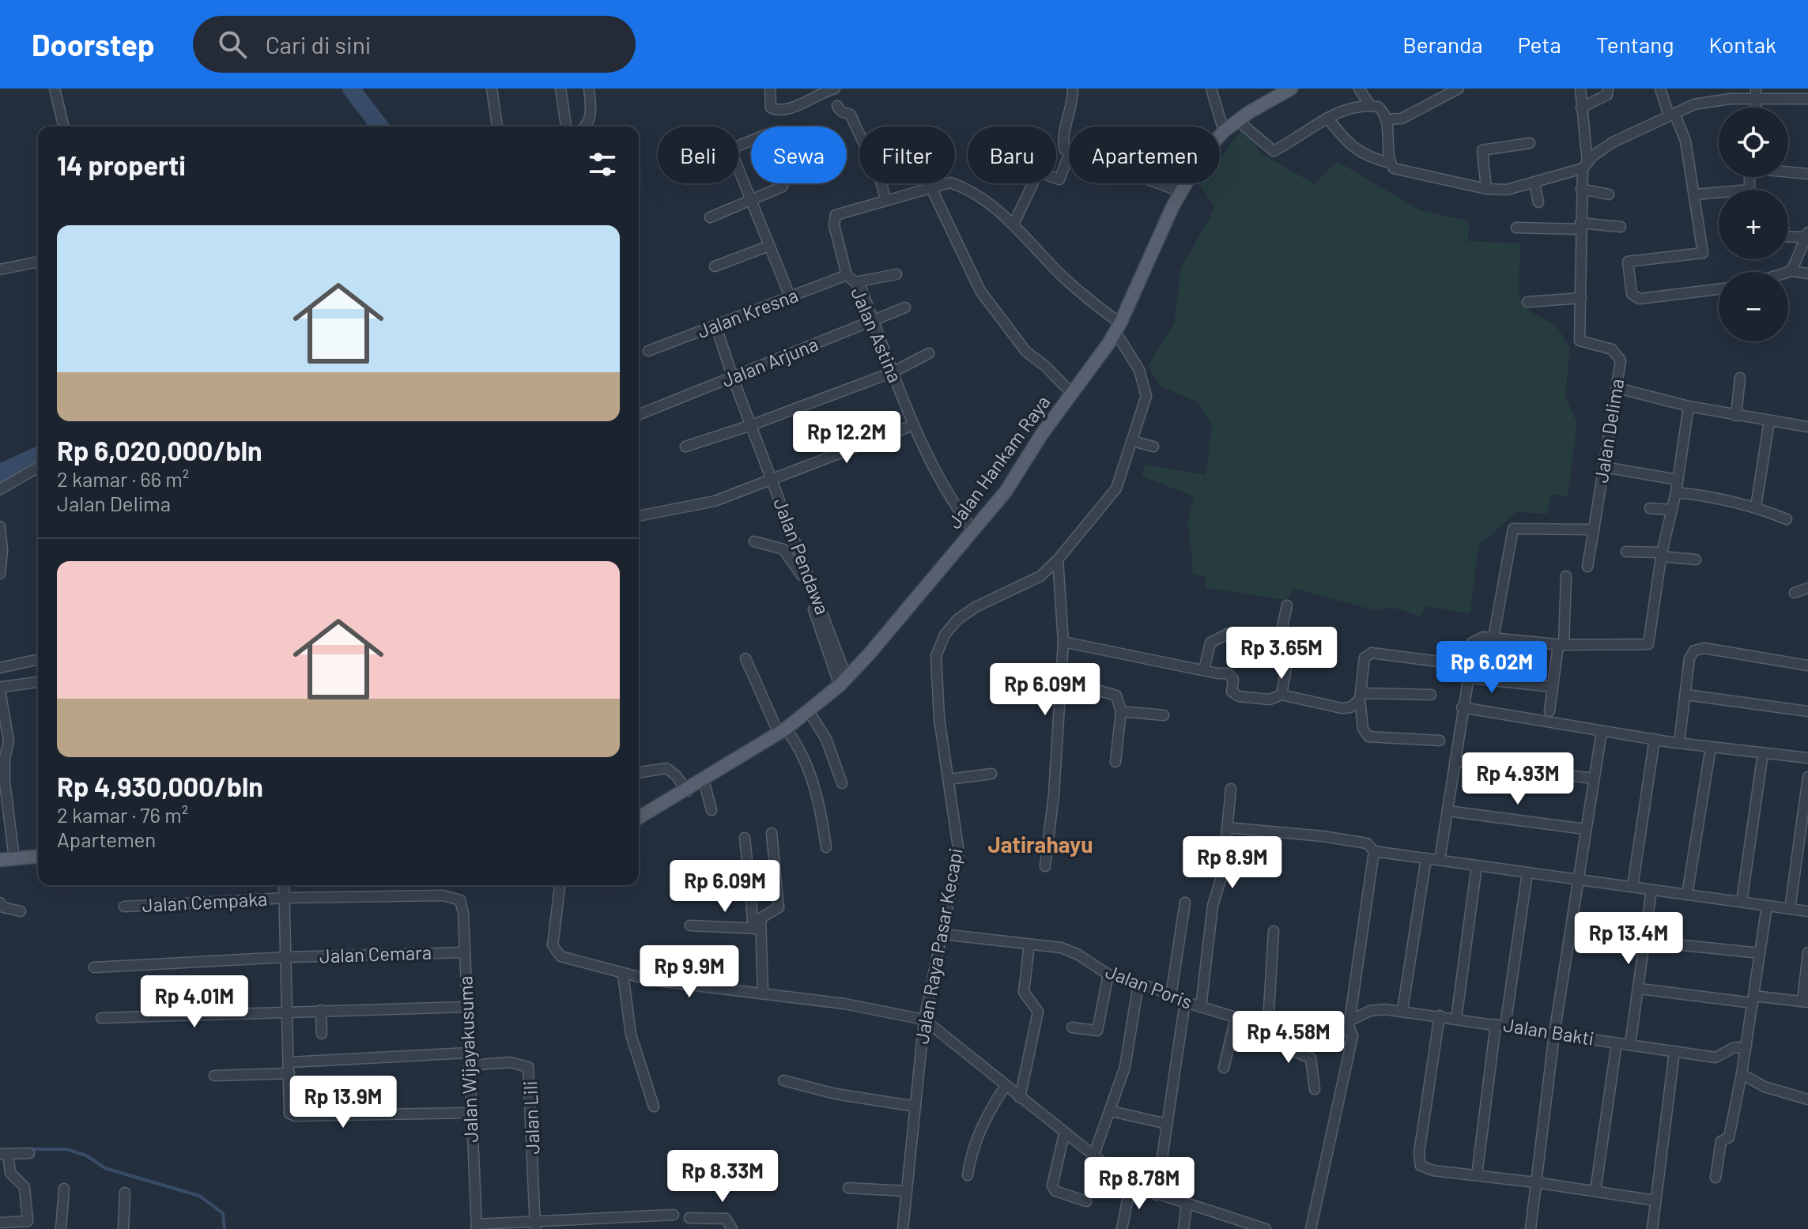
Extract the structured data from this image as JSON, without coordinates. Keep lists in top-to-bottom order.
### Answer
{
  "streets": {
    "main road": ["Jalan Hankam Raya"],
    "street": [
      "Jalan Kresna",
      "Jalan Astina",
      "Jalan Arjuna",
      "Jalan Delima",
      "Jalan Pendawa",
      "Jalan Cempaka",
      "Jalan Raya Pasar Kecapi",
      "Jalan Cemara",
      "Jalan Poris",
      "Jalan Bakti",
      "Jalan Wijayakusuma",
      "Jalan Lili"
    ]
  },
  "crossings": [
    ["Jalan Kresna", "Jalan Astina"],
    ["Jalan Kresna", "Jalan Pendawa"],
    ["Jalan Kresna", "Jalan Raya Pasar Kecapi"],
    ["Jalan Astina", "Jalan Arjuna"],
    ["Jalan Astina", "Jalan Hankam Raya"],
    ["Jalan Astina", "Jalan Raya Pasar Kecapi"],
    ["Jalan Arjuna", "Jalan Pendawa"],
    ["Jalan Hankam Raya", "Jalan Pendawa"],
    ["Jalan Hankam Raya", "Jalan Raya Pasar Kecapi"],
    ["Jalan Cempaka", "Jalan Wijayakusuma"],
    ["Jalan Raya Pasar Kecapi", "Jalan Poris"],
    ["Jalan Cemara", "Jalan Wijayakusuma"],
    ["Jalan Poris", "Jalan Bakti"],
    ["Jalan Wijayakusuma", "Jalan Lili"]
  ],
  "districts": ["Jatirahayu"],
  "page": {
    "header": "Doorstep",
    "search": "Cari di sini",
    "nav": [
      "Beranda",
      "Peta",
      "Tentang",
      "Kontak"
    ],
    "map_buttons": ["+", "−"],
    "chip": [
      "Beli",
      "Sewa",
      "Filter",
      "Baru",
      "Apartemen"
    ],
    "heading": "14 properti",
    "list": [
      {
        "name": "Rp 6,020,000/bln",
        "note": "2 kamar · 66 m² · Jalan Delima"
      },
      {
        "name": "Rp 4,930,000/bln",
        "note": "2 kamar · 76 m² · Apartemen"
      }
    ],
    "price": [
      "Rp 12.2M",
      "Rp 3.65M",
      "Rp 6.02M",
      "Rp 6.09M",
      "Rp 4.93M",
      "Rp 8.9M",
      "Rp 6.09M",
      "Rp 13.4M",
      "Rp 9.9M",
      "Rp 4.01M",
      "Rp 4.58M",
      "Rp 13.9M",
      "Rp 8.33M",
      "Rp 8.78M"
    ]
  }
}
